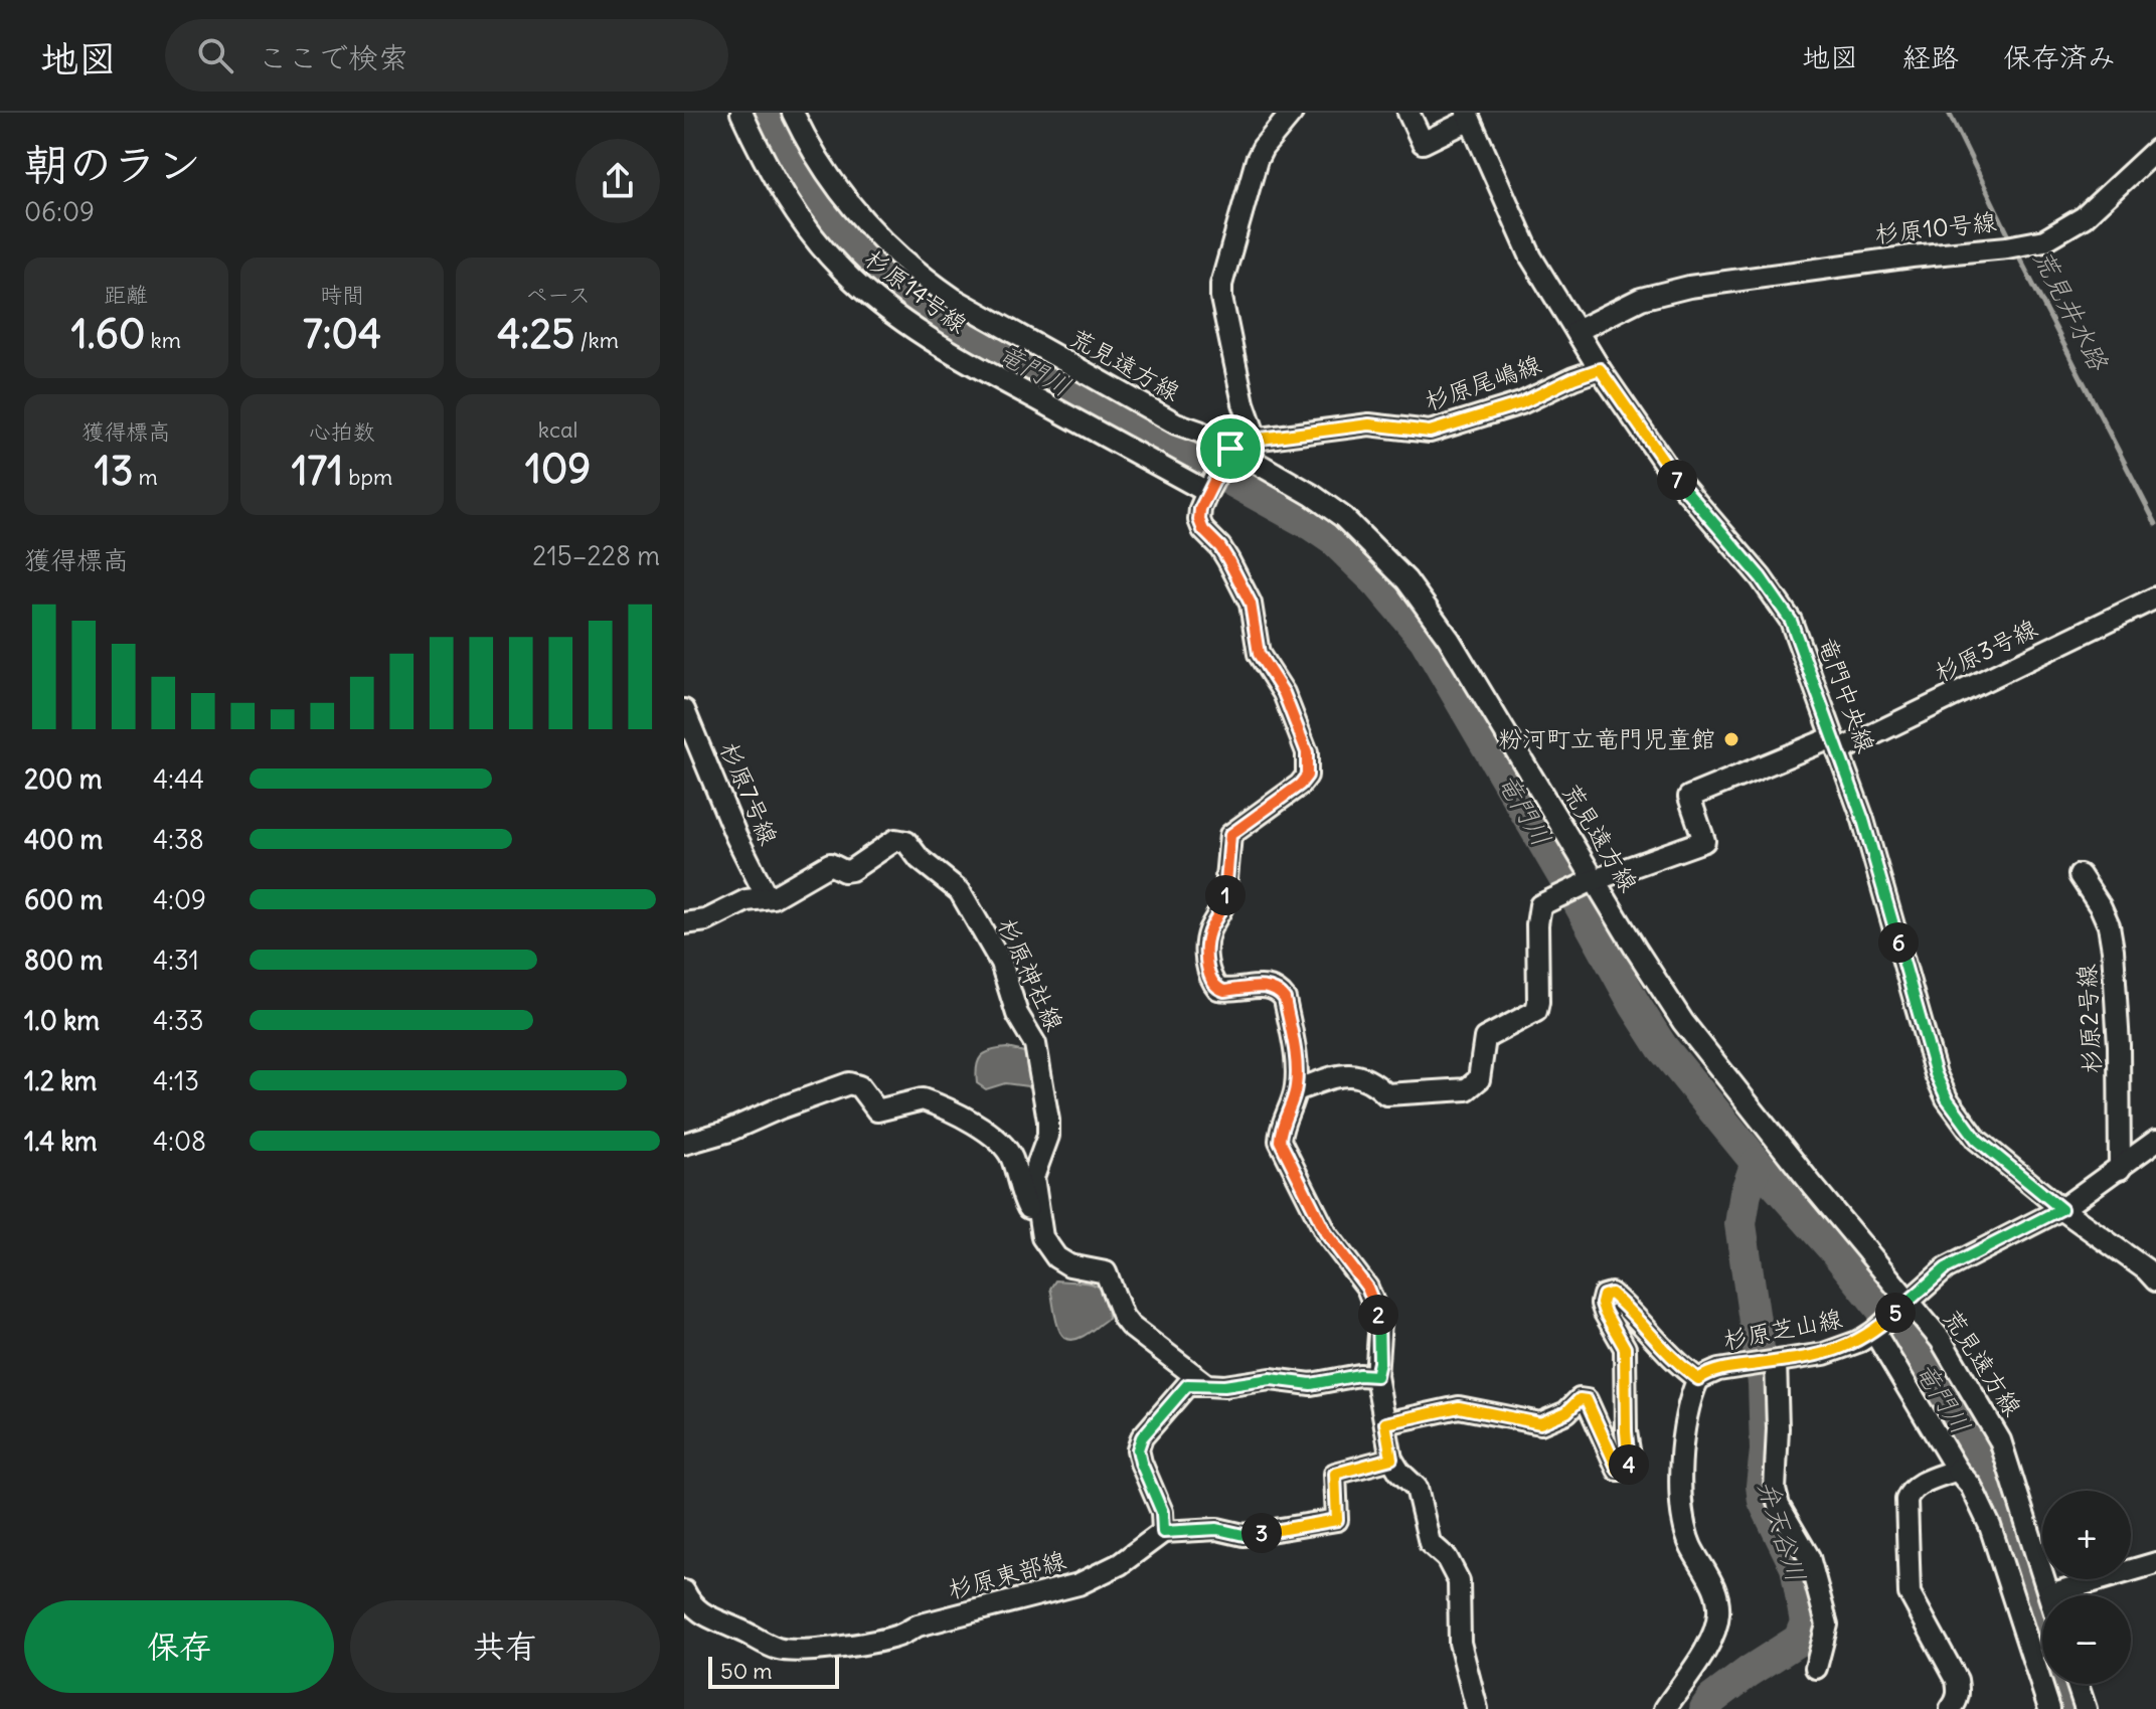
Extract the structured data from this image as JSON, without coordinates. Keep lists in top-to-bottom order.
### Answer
{
  "streets": {
    "street": [
      "杉原10号線",
      "杉原14号線",
      "荒見遠方線",
      "杉原尾嶋線",
      "杉原3号線",
      "竜門中央線",
      "杉原7号線",
      "杉原神社線",
      "杉原2号線",
      "杉原芝山線",
      "杉原東部線"
    ]
  },
  "crossings": [
    ["杉原10号線", "竜門中央線"],
    ["荒見遠方線", "杉原尾嶋線"],
    ["荒見遠方線", "杉原3号線"],
    ["荒見遠方線", "杉原芝山線"],
    ["杉原尾嶋線", "竜門中央線"],
    ["杉原3号線", "竜門中央線"],
    ["竜門中央線", "杉原芝山線"],
    ["杉原7号線", "杉原神社線"],
    ["杉原2号線", "杉原芝山線"]
  ],
  "water": ["荒見井水路", "竜門川", "弁天谷川"],
  "places": ["粉河町立竜門児童館"],
  "scale_bar": "50 m",
  "page": {
    "header": "地図",
    "search": "ここで検索",
    "nav": ["地図", "経路", "保存済み"],
    "heading": ["朝のラン", "06:09"],
    "stats": [
      ["距離", "1.60 km"],
      ["時間", "7:04"],
      ["ペース", "4:25 /km"],
      ["獲得標高", "13 m"],
      ["心拍数", "171 bpm"],
      ["kcal", "109"]
    ],
    "pins": [
      "7",
      "1",
      "6",
      "5",
      "2",
      "4",
      "3"
    ],
    "chart": ["獲得標高", "215–228 m"],
    "list": [
      {
        "name": "200 m",
        "note": "4:44"
      },
      {
        "name": "400 m",
        "note": "4:38"
      },
      {
        "name": "600 m",
        "note": "4:09"
      },
      {
        "name": "800 m",
        "note": "4:31"
      },
      {
        "name": "1.0 km",
        "note": "4:33"
      },
      {
        "name": "1.2 km",
        "note": "4:13"
      },
      {
        "name": "1.4 km",
        "note": "4:08"
      }
    ],
    "map_buttons": ["+", "−"],
    "buttons": ["保存", "共有"],
    "scale": "50 m"
  }
}
